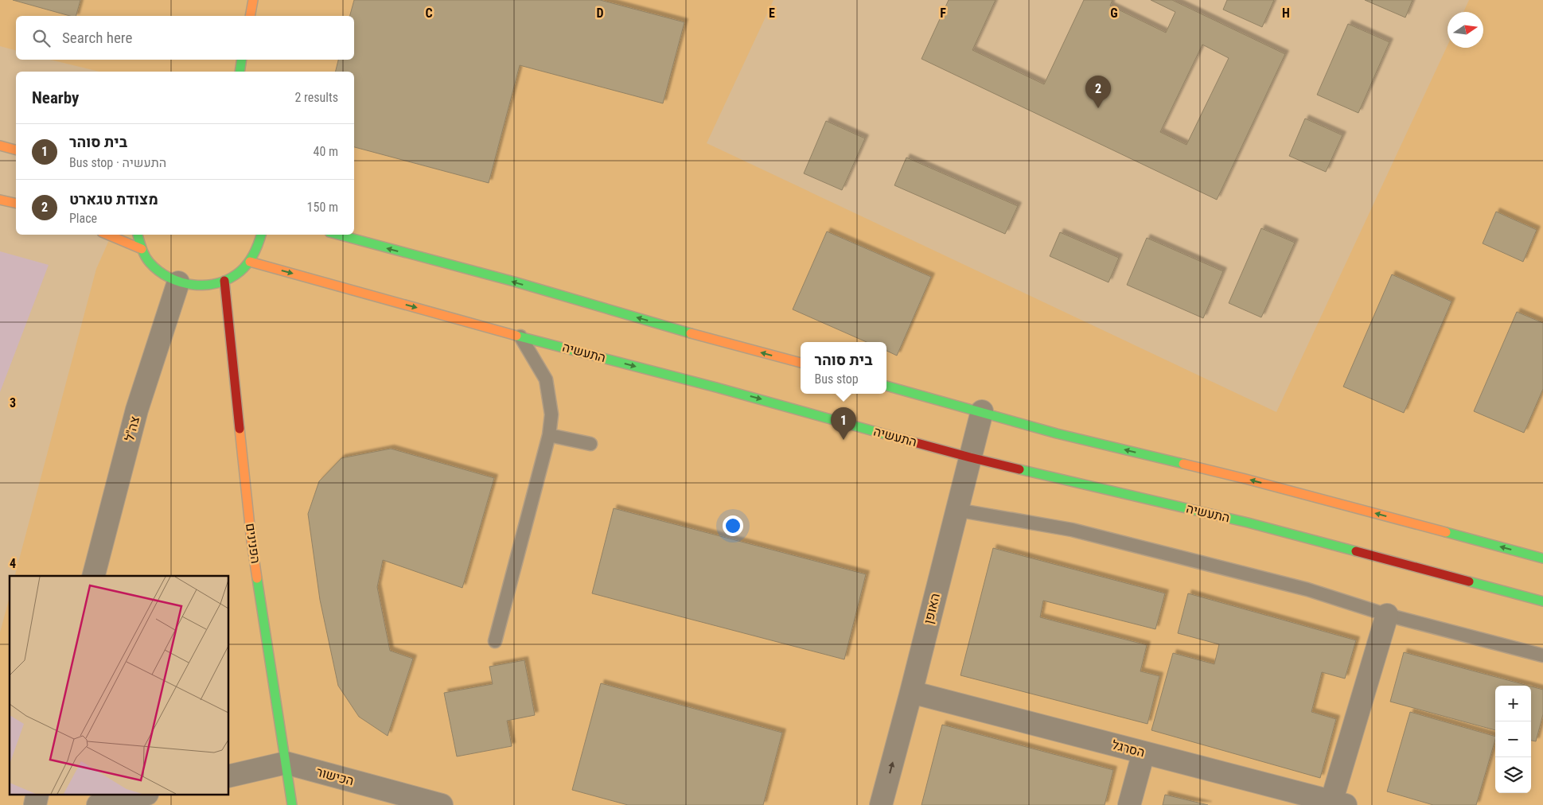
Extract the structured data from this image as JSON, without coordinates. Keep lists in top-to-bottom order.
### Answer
{
  "streets": {
    "street": [
      "התעשיה",
      "צה\"ל",
      "הפנינים",
      "האופן",
      "הסרגל",
      "הכישור"
    ]
  },
  "crossings": [
    ["התעשיה", "האופן"],
    ["הפנינים", "הכישור"],
    ["האופן", "הסרגל"]
  ],
  "north": "right",
  "page": {
    "search": "Search here",
    "heading": ["Nearby", "2 results"],
    "pins": ["2", "1"],
    "list": [
      {
        "mark": "1",
        "name": "בית סוהר",
        "note": "Bus stop · התעשיה",
        "value": "40 m"
      },
      {
        "mark": "2",
        "name": "מצודת טגארט",
        "note": "Place",
        "value": "150 m"
      }
    ],
    "popup": ["בית סוהר", "Bus stop"],
    "map_buttons": ["+", "−"]
  },
  "grid": {
    "columns": [
      "C",
      "D",
      "E",
      "F",
      "G",
      "H"
    ],
    "rows": ["3", "4"]
  }
}
